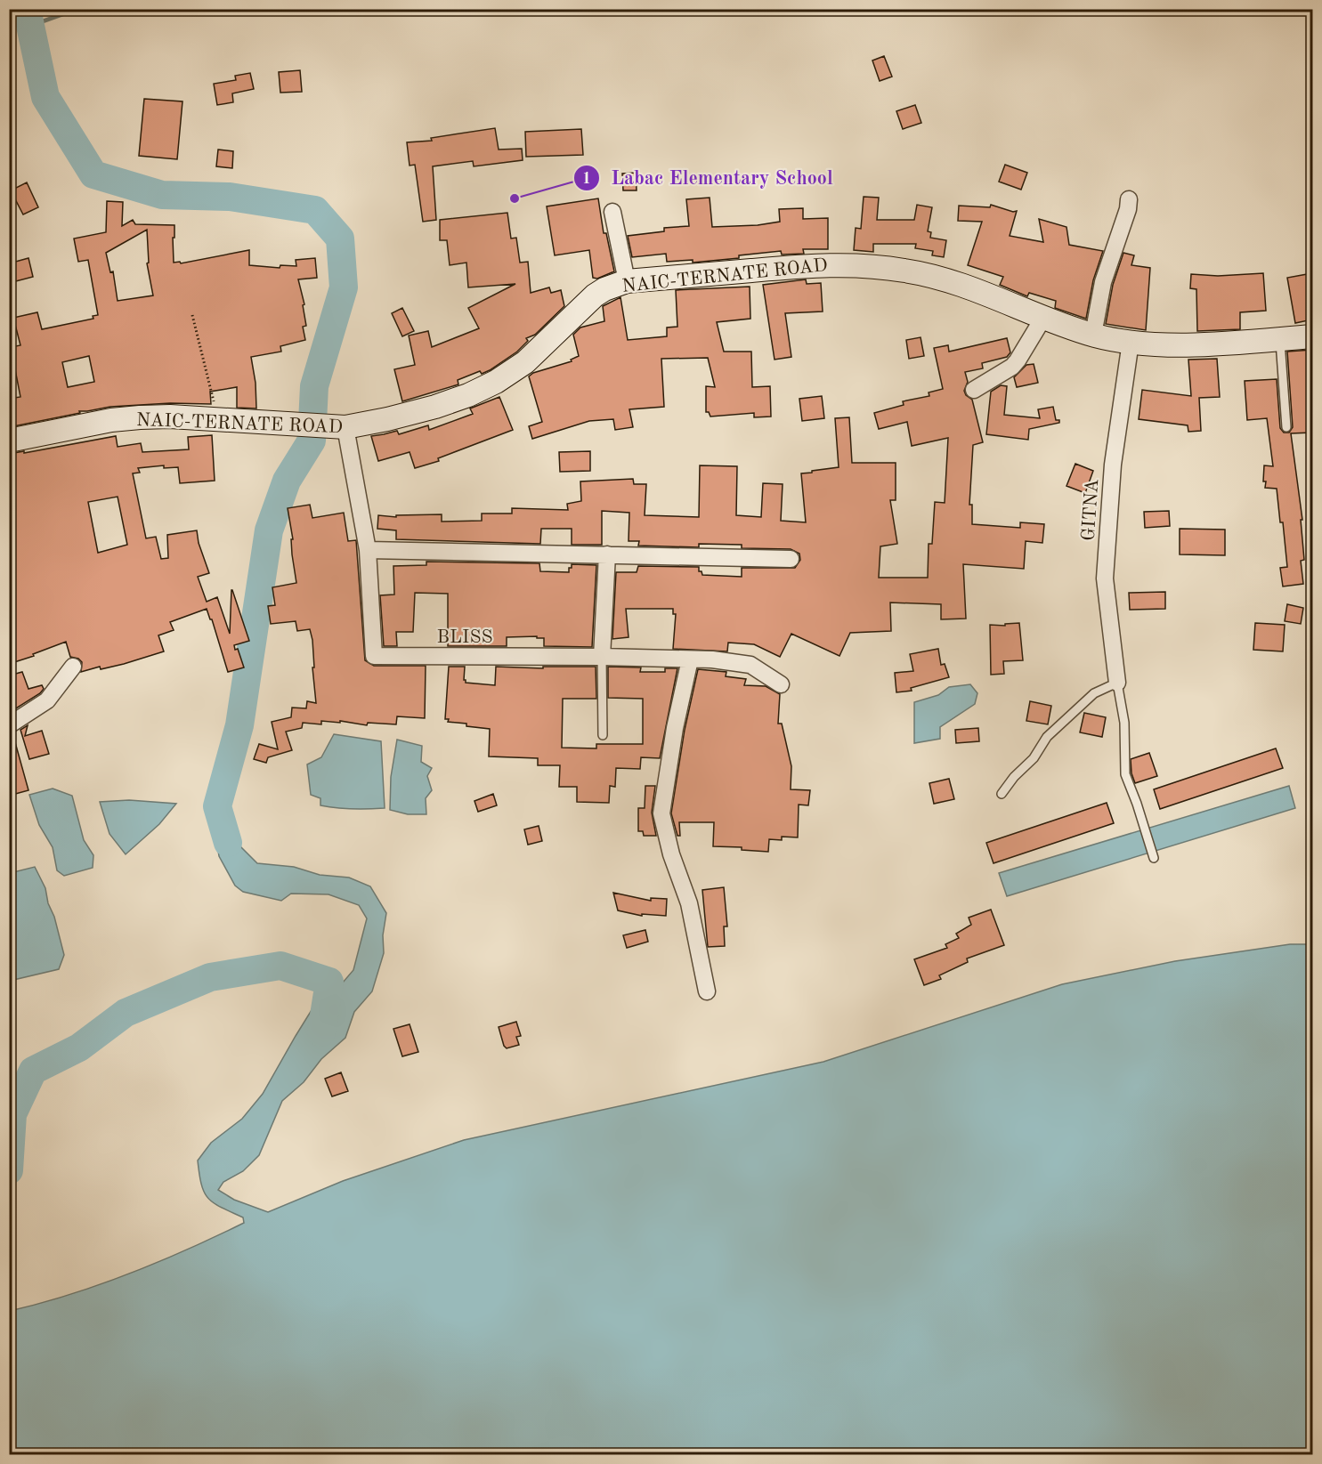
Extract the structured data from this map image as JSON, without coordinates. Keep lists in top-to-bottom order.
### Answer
{
  "streets": {
    "main road": ["NAIC-TERNATE ROAD"],
    "street": ["GITNA", "BLISS"]
  },
  "crossings": [
    ["NAIC-TERNATE ROAD", "GITNA"],
    ["NAIC-TERNATE ROAD", "BLISS"]
  ],
  "places": ["Labac Elementary School"]
}
